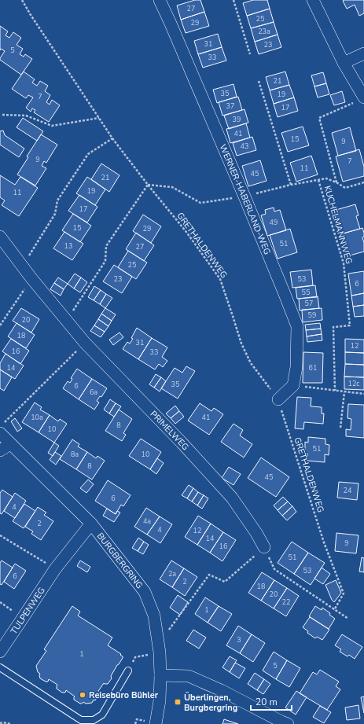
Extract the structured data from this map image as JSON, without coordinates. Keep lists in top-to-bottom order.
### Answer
{
  "streets": {
    "street": [
      "WERNER-HABERLAND-WEG",
      "PRIMELWEG",
      "BURGBERGRING",
      "TULPENWEG"
    ],
    "path": ["KUCHELMANNWEG", "GRETHALDENWEG"]
  },
  "crossings": [
    ["BURGBERGRING", "TULPENWEG"]
  ],
  "places": {
    "other": ["Reisebüro Bühler"],
    "transit": ["Überlingen, Burgbergring"]
  },
  "house_numbers": [
    "27",
    "25",
    "29",
    "23a",
    "31",
    "23",
    "5",
    "33",
    "21",
    "35",
    "19",
    "7",
    "37",
    "17",
    "39",
    "41",
    "15",
    "9",
    "43",
    "9",
    "7",
    "11",
    "45",
    "21",
    "19",
    "11",
    "17",
    "49",
    "15",
    "29",
    "51",
    "13",
    "27",
    "25",
    "23",
    "53",
    "6",
    "55",
    "57",
    "59",
    "20",
    "18",
    "31",
    "12",
    "16",
    "33",
    "14",
    "61",
    "12c",
    "35",
    "6",
    "6a",
    "10a",
    "41",
    "8",
    "10",
    "51",
    "8a",
    "10",
    "8",
    "45",
    "24",
    "6",
    "4",
    "4a",
    "2",
    "4",
    "12",
    "14",
    "9",
    "16",
    "51",
    "53",
    "2a",
    "6",
    "2",
    "18",
    "20",
    "22",
    "1",
    "3",
    "1",
    "5"
  ],
  "scale_bar": "20 m"
}
